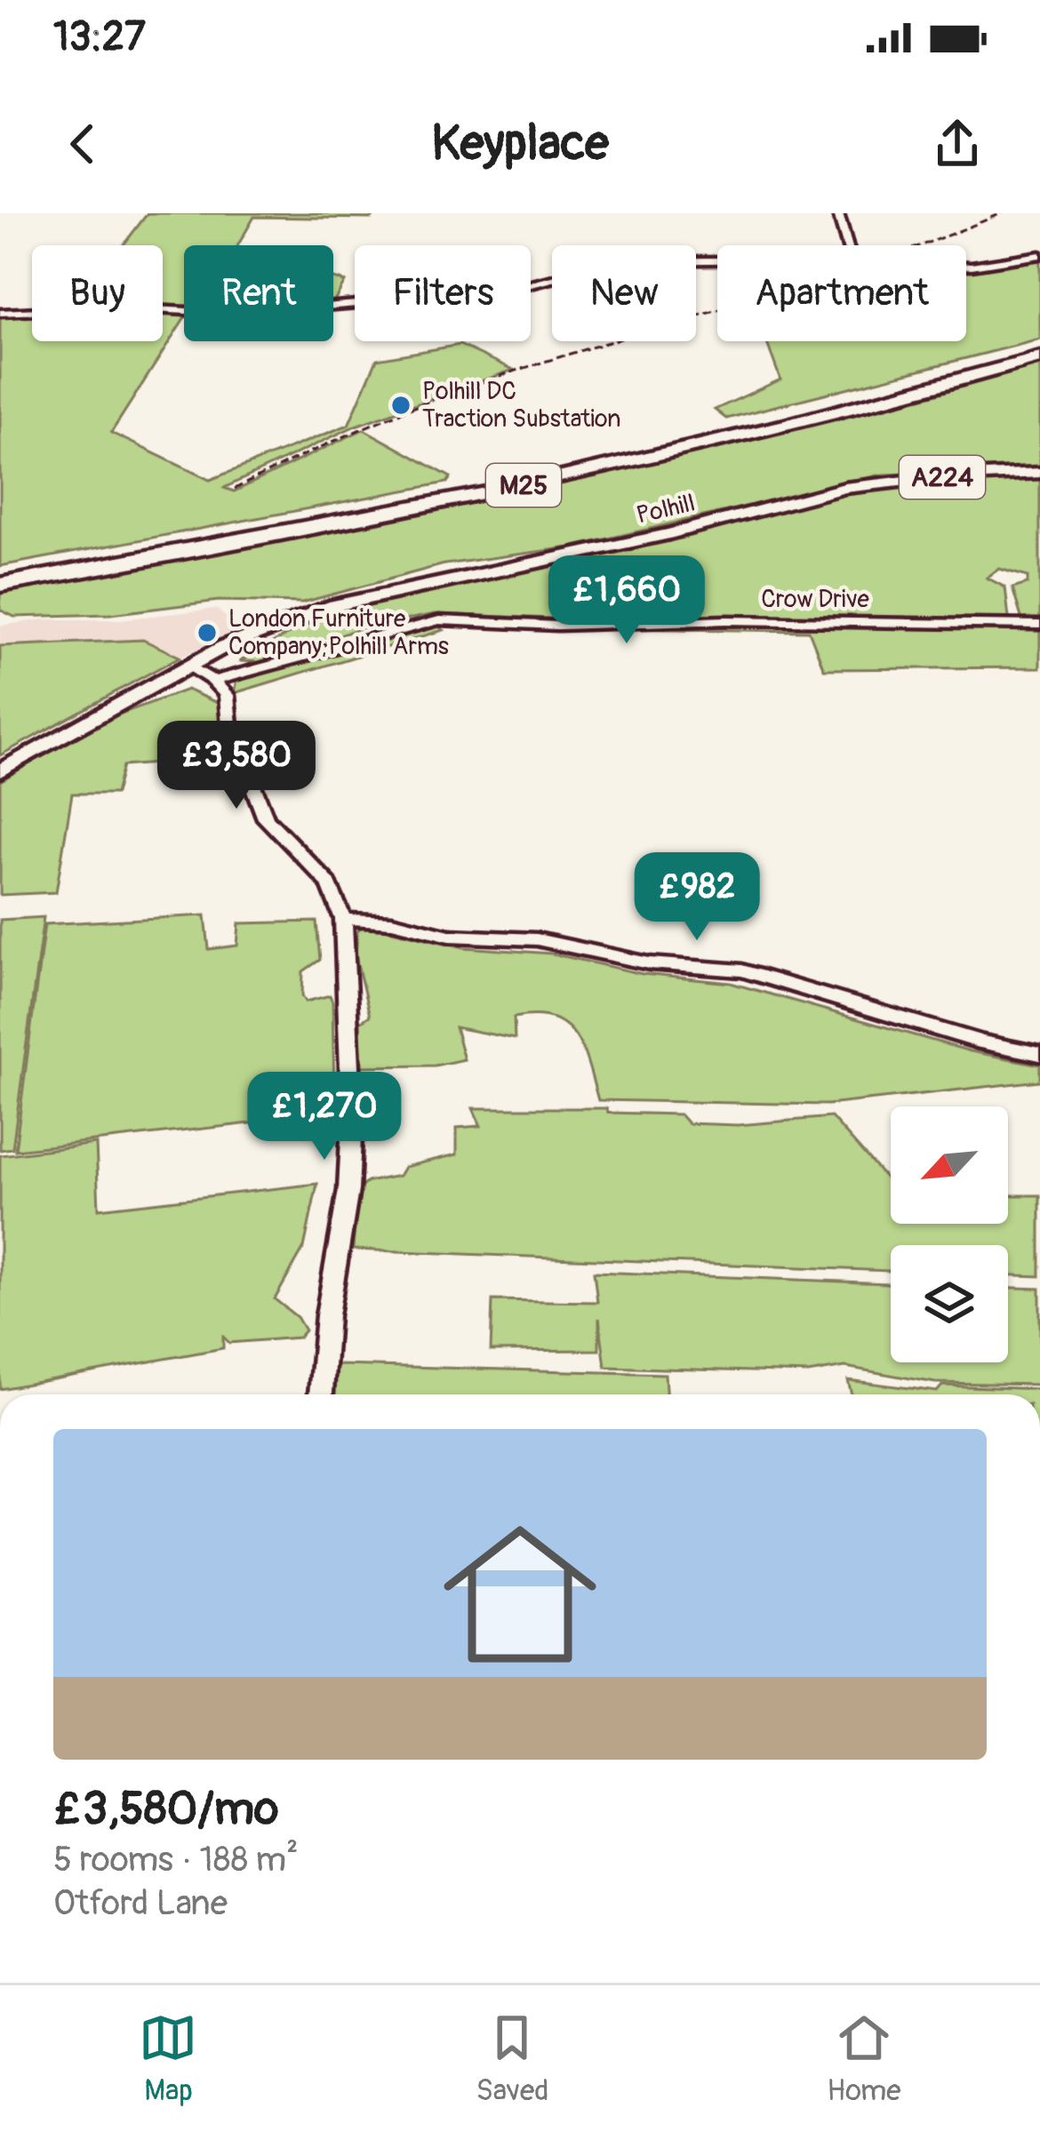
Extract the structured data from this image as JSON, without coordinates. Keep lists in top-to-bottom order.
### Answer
{
  "streets": {
    "highway": ["M25"],
    "main road": ["A224", "Polhill"],
    "street": ["Crow Drive"]
  },
  "crossings": [
    ["A224", "Polhill"]
  ],
  "places": ["Polhill DC Traction Substation", "London Furniture Company;Polhill Arms"],
  "north": "bottom left",
  "page": {
    "status": "13:27",
    "header": "Keyplace",
    "chip": [
      "Buy",
      "Rent",
      "Filters",
      "New",
      "Apartment"
    ],
    "price": [
      "£1,660",
      "£3,580",
      "£982",
      "£1,270"
    ],
    "list": [
      {
        "name": "£3,580/mo",
        "note": "5 rooms · 188 m² · Otford Lane"
      }
    ],
    "tabs": ["Map", "Saved", "Home"]
  }
}
